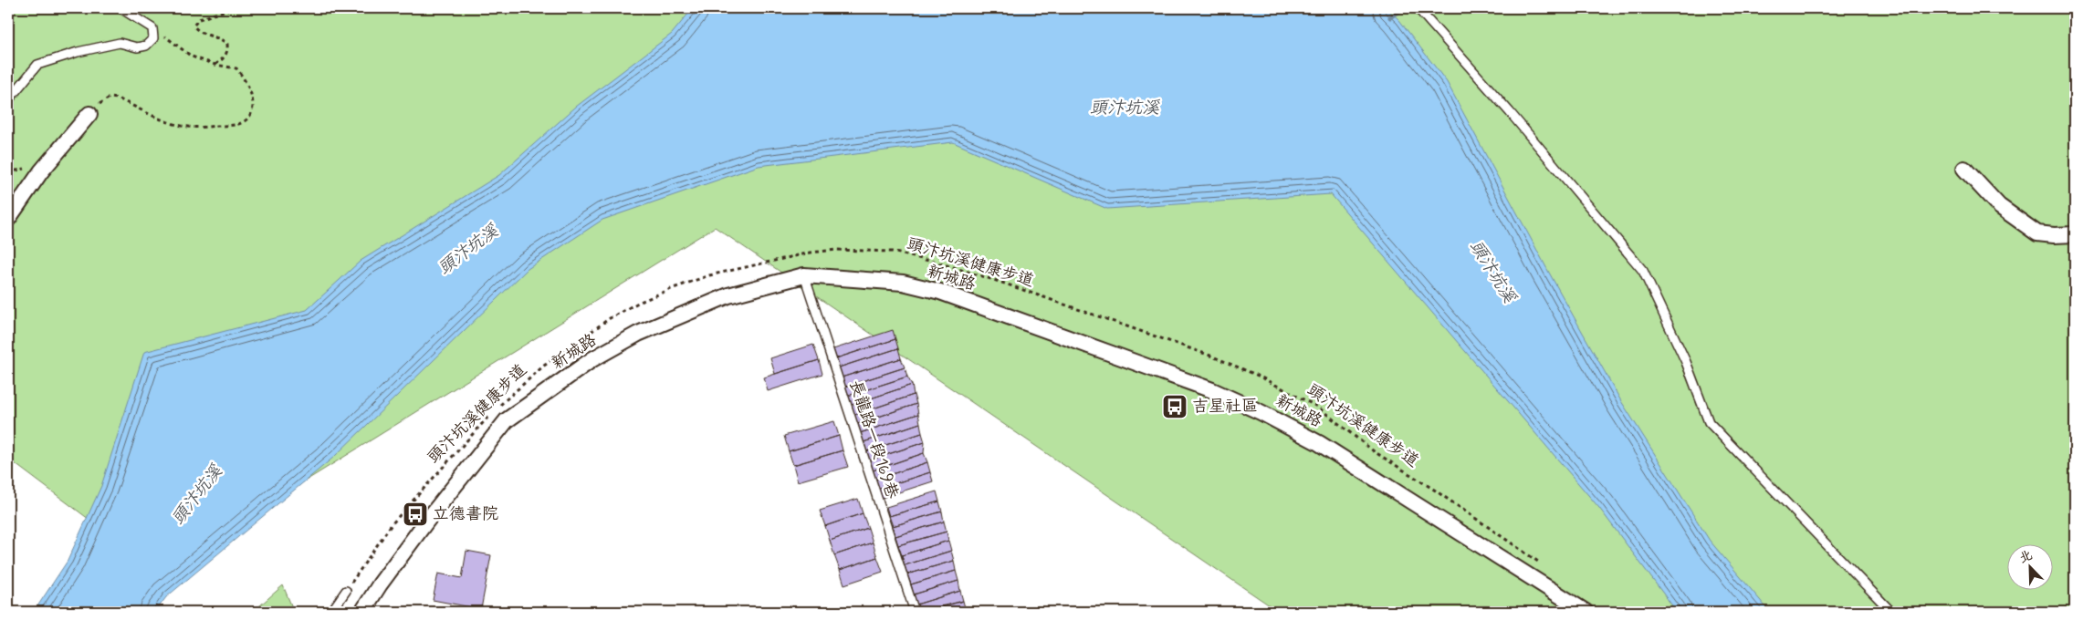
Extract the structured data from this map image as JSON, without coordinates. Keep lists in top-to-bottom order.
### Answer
{
  "streets": {
    "street": ["新城路"],
    "lane": ["長龍路一段169巷"],
    "path": ["頭汴坑溪健康步道"]
  },
  "crossings": [
    ["新城路", "長龍路一段169巷"]
  ],
  "water": ["頭汴坑溪"],
  "places": {
    "bus stop": ["吉星社區", "立德書院"]
  },
  "north": "top left"
}
